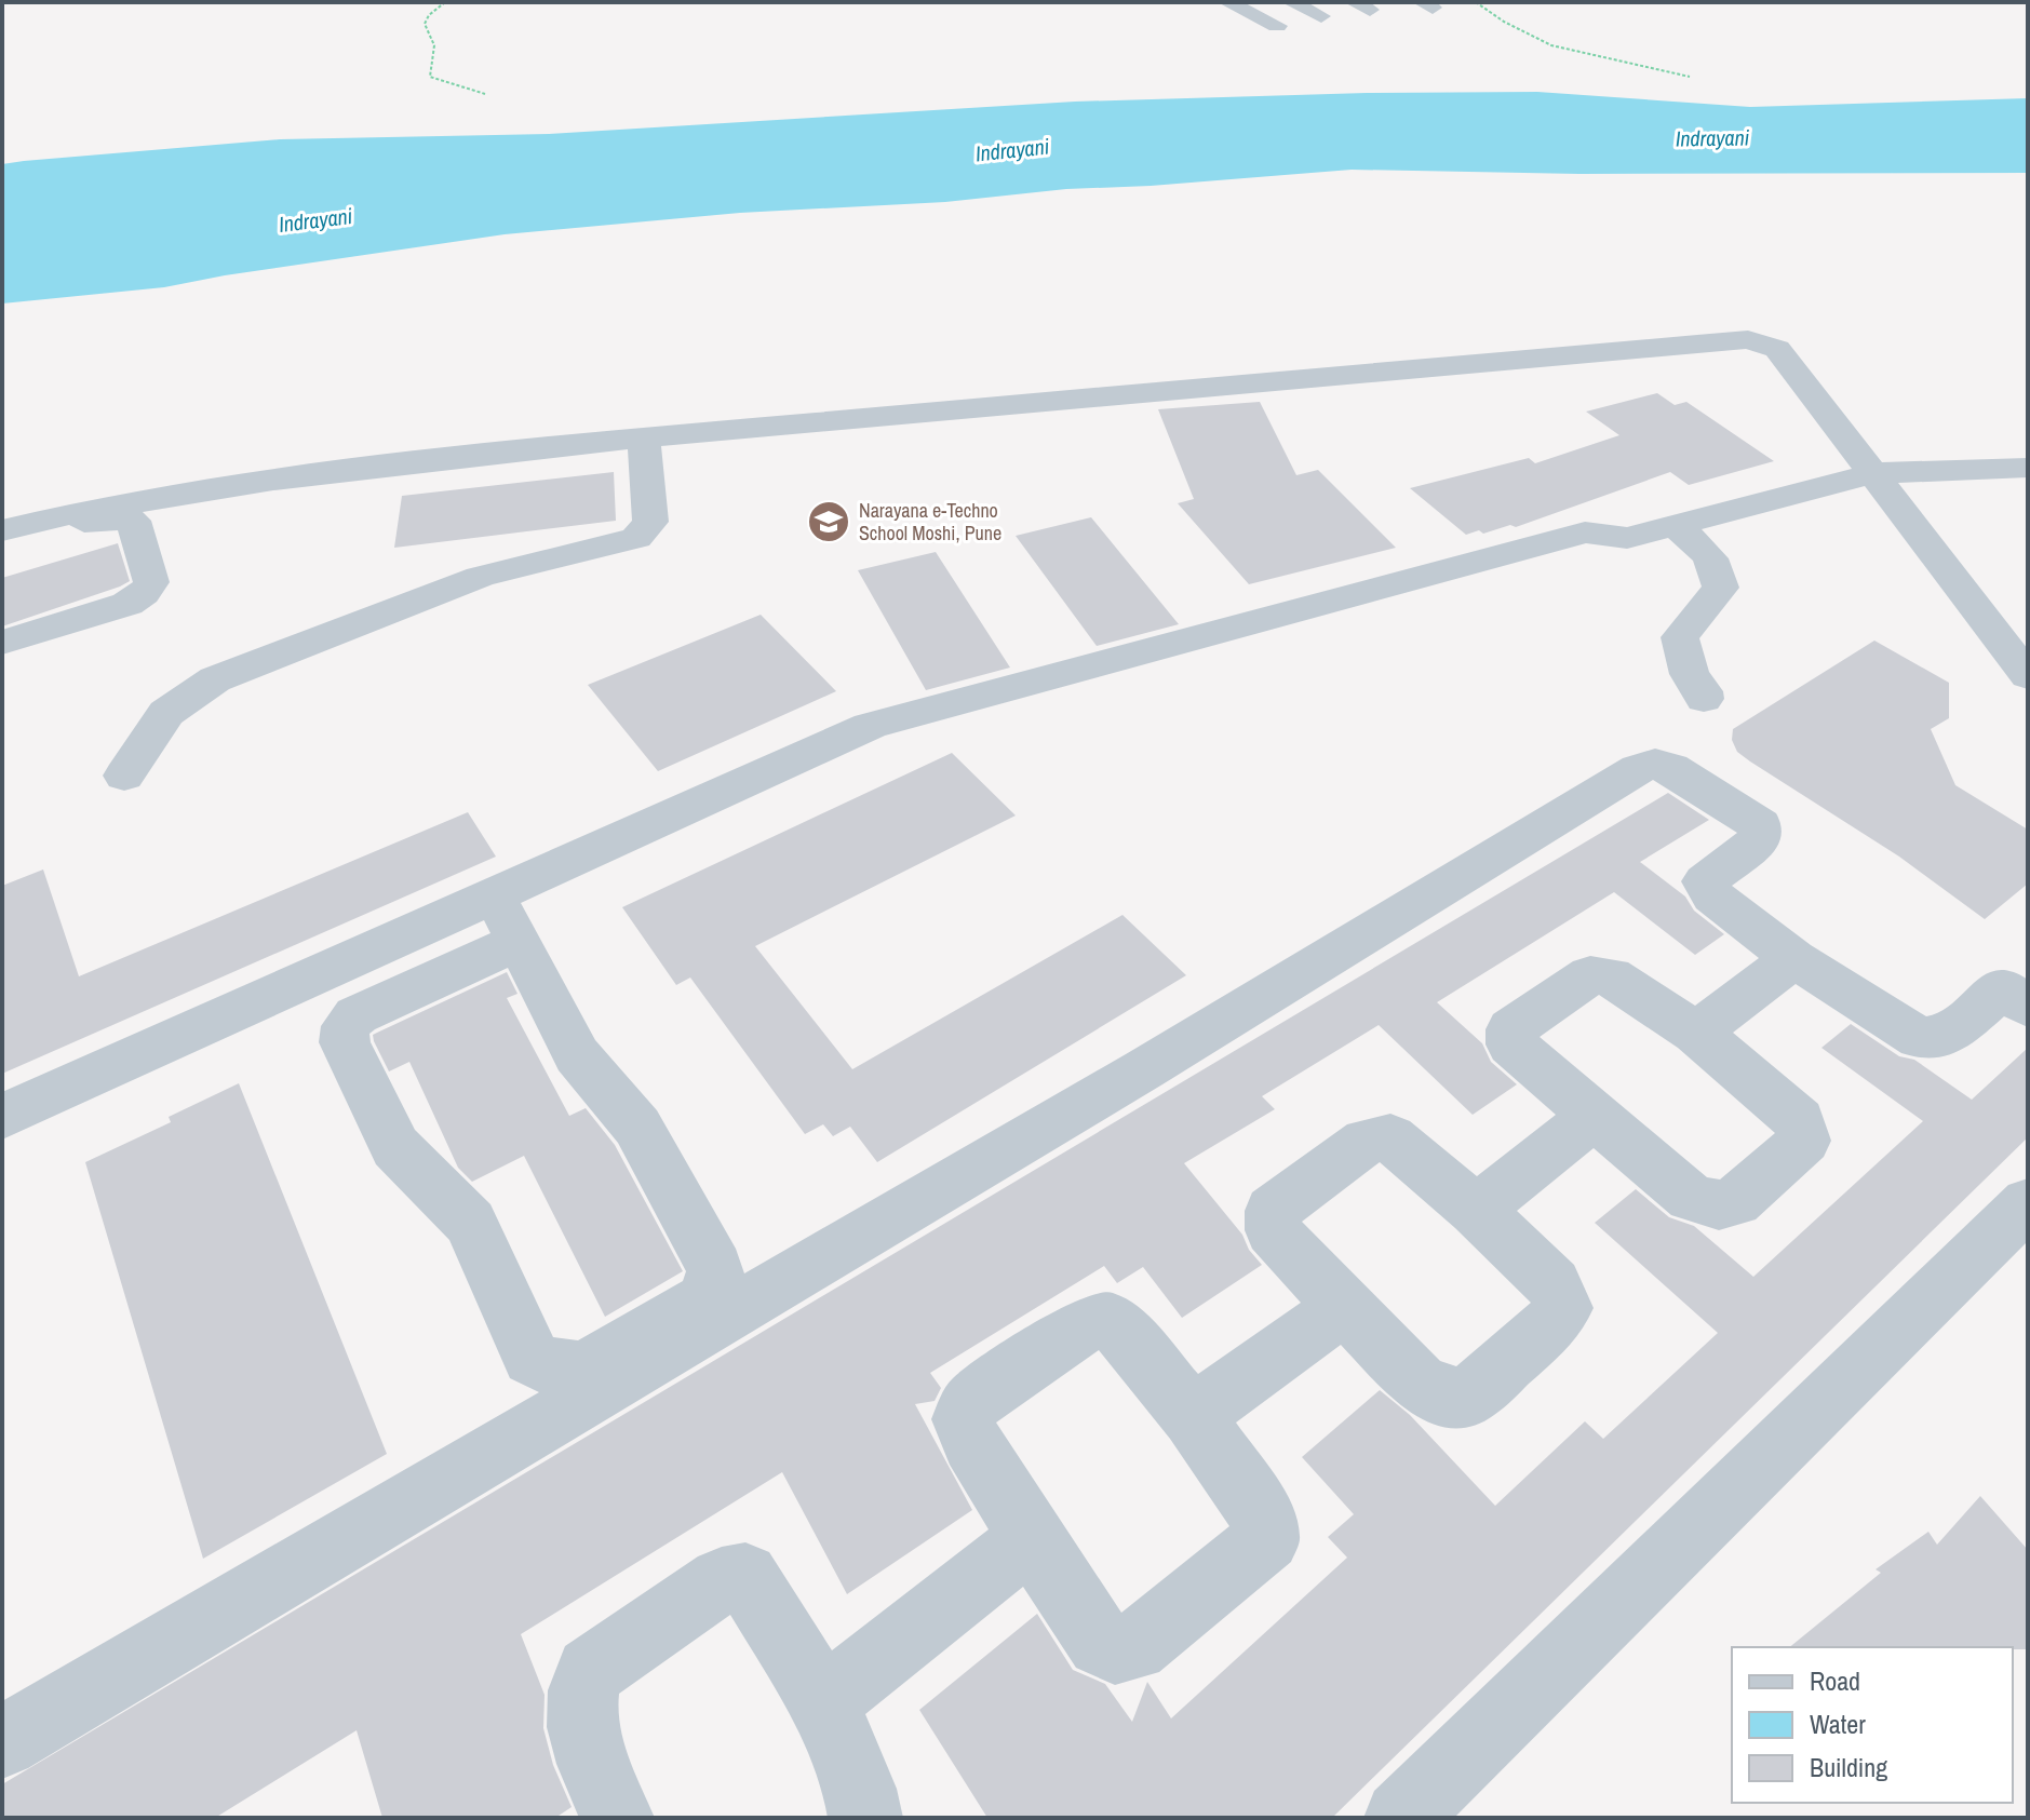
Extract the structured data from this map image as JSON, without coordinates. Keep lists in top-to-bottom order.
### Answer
{
  "water": ["Indrayani"],
  "places": {
    "school or university": ["Narayana e-Techno School Moshi, Pune"]
  },
  "legend": ["Road", "Water", "Building"]
}
